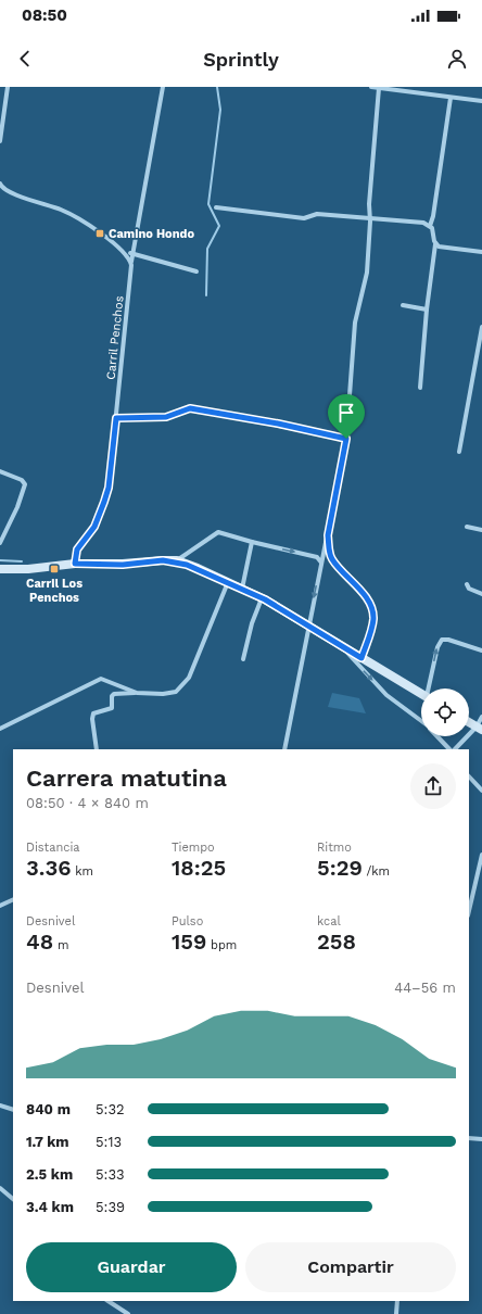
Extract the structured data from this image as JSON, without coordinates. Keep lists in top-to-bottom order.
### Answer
{
  "streets": {
    "street": ["Carril Penchos"]
  },
  "places": {
    "transit": ["Camino Hondo", "Carril Los Penchos"]
  },
  "page": {
    "status": "08:50",
    "header": "Sprintly",
    "heading": ["Carrera matutina", "08:50 · 4 × 840 m"],
    "stats": [
      ["Distancia", "3.36 km"],
      ["Tiempo", "18:25"],
      ["Ritmo", "5:29 /km"],
      ["Desnivel", "48 m"],
      ["Pulso", "159 bpm"],
      ["kcal", "258"]
    ],
    "chart": ["Desnivel", "44–56 m"],
    "list": [
      {
        "name": "840 m",
        "note": "5:32"
      },
      {
        "name": "1.7 km",
        "note": "5:13"
      },
      {
        "name": "2.5 km",
        "note": "5:33"
      },
      {
        "name": "3.4 km",
        "note": "5:39"
      }
    ],
    "buttons": ["Guardar", "Compartir"]
  }
}
